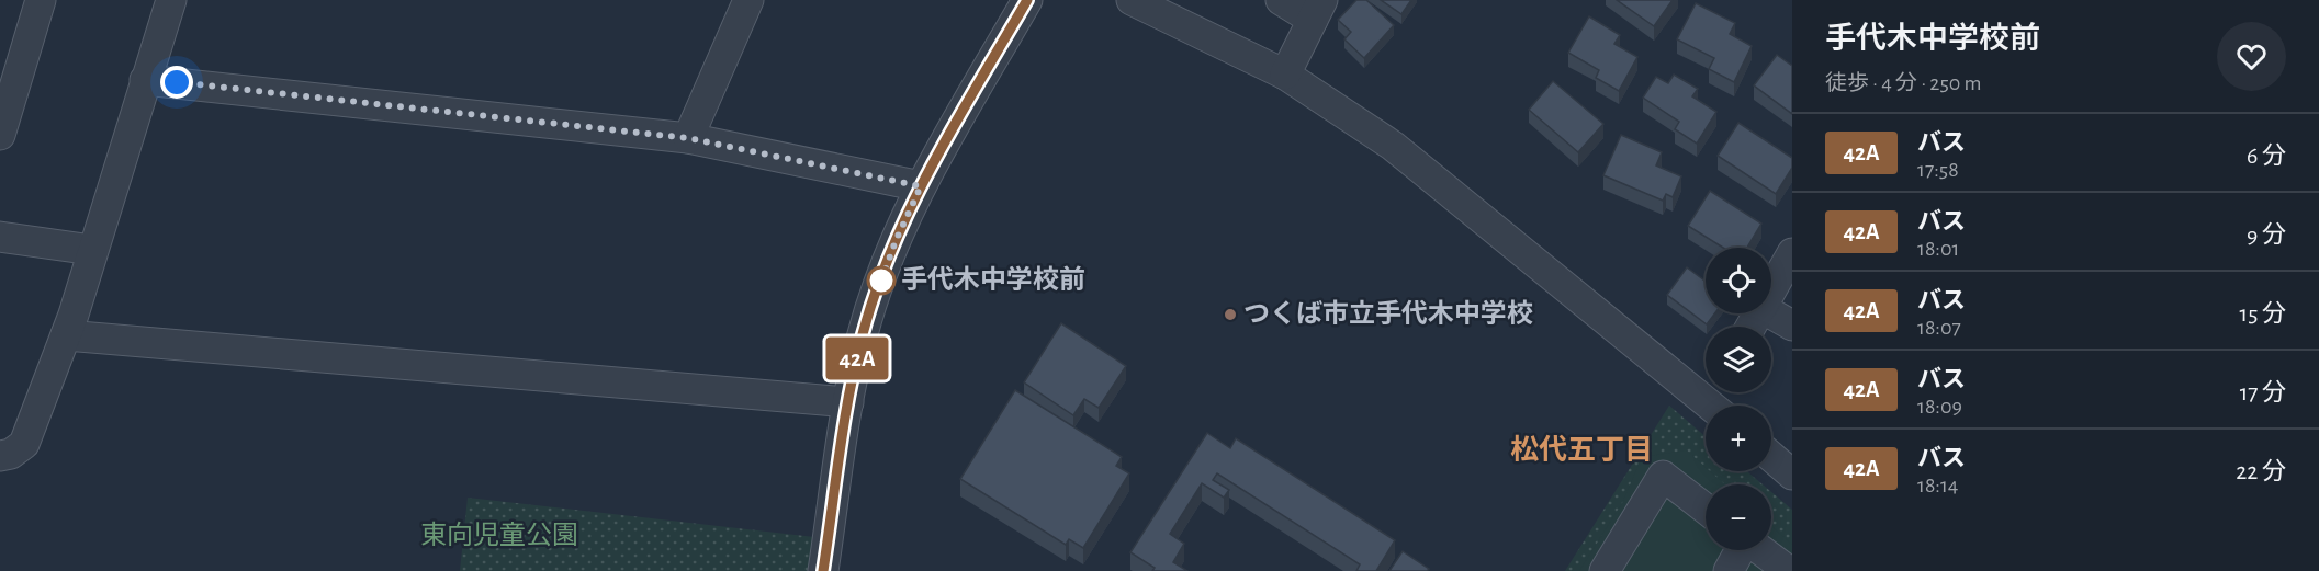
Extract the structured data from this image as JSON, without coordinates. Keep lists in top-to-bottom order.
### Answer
{
  "districts": ["松代五丁目"],
  "parks": ["東向児童公園"],
  "places": ["手代木中学校前", "つくば市立手代木中学校"],
  "lines": ["bus line 42A"],
  "page": {
    "on_map": "42A",
    "heading": ["手代木中学校前", "徒歩 · 4 分 · 250 m"],
    "list": [
      {
        "mark": "42A",
        "name": "バス",
        "note": "17:58",
        "value": "6 分"
      },
      {
        "mark": "42A",
        "name": "バス",
        "note": "18:01",
        "value": "9 分"
      },
      {
        "mark": "42A",
        "name": "バス",
        "note": "18:07",
        "value": "15 分"
      },
      {
        "mark": "42A",
        "name": "バス",
        "note": "18:09",
        "value": "17 分"
      },
      {
        "mark": "42A",
        "name": "バス",
        "note": "18:14",
        "value": "22 分"
      }
    ],
    "map_buttons": ["+", "−"]
  }
}
